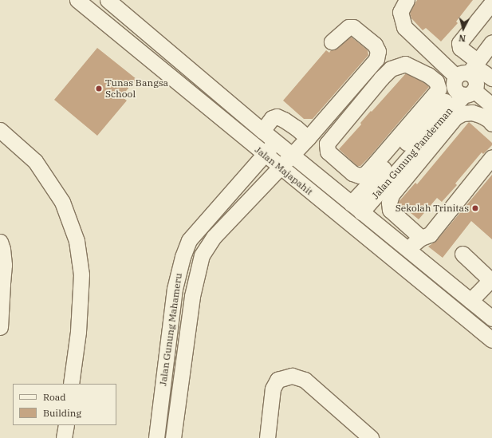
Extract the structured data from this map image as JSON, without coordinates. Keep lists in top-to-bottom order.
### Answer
{
  "streets": {
    "street": ["Jalan Gunung Panderman", "Jalan Majapahit", "Jalan Gunung Mahameru"]
  },
  "crossings": [
    ["Jalan Gunung Panderman", "Jalan Majapahit"],
    ["Jalan Majapahit", "Jalan Gunung Mahameru"]
  ],
  "places": ["Tunas Bangsa School", "Sekolah Trinitas"],
  "legend": ["Road", "Building"],
  "north": "bottom"
}
